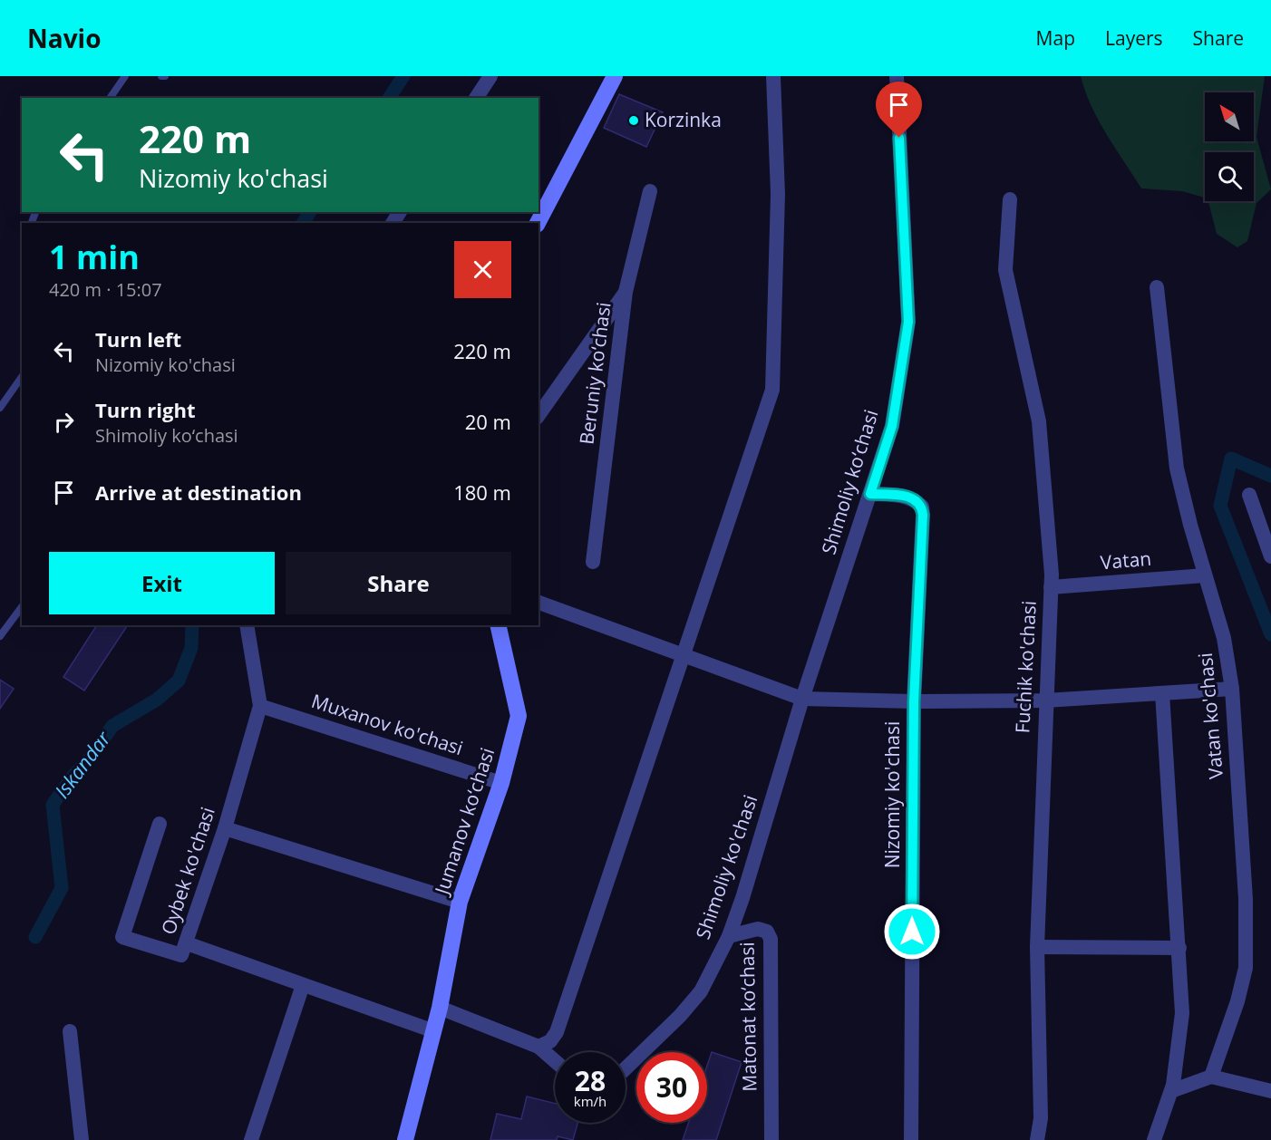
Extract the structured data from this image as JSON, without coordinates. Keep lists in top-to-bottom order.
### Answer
{
  "streets": {
    "street": [
      "Beruniy ko‘chasi",
      "Shimoliy ko‘chasi",
      "Vatan",
      "Fuchik ko'chasi",
      "Vatan ko'chasi",
      "Muxanov ko'chasi",
      "Nizomiy ko'chasi",
      "Jumanov ko‘chasi",
      "Shimoliy ko'chasi",
      "Oybek ko'chasi",
      "Matonat ko‘chasi"
    ]
  },
  "crossings": [
    ["Shimoliy ko‘chasi", "Nizomiy ko'chasi"],
    ["Shimoliy ko‘chasi", "Shimoliy ko'chasi"],
    ["Vatan", "Fuchik ko'chasi"],
    ["Vatan", "Vatan ko'chasi"],
    ["Muxanov ko'chasi", "Jumanov ko‘chasi"],
    ["Muxanov ko'chasi", "Oybek ko'chasi"],
    ["Shimoliy ko'chasi", "Matonat ko‘chasi"]
  ],
  "water": ["Iskandar"],
  "places": ["Korzinka"],
  "north": "top left",
  "page": {
    "header": "Navio",
    "nav": ["Map", "Layers", "Share"],
    "turn": ["220 m", "Nizomiy ko'chasi"],
    "heading": ["1 min", "420 m · 15:07"],
    "list": [
      {
        "name": "Turn left",
        "note": "Nizomiy ko'chasi",
        "value": "220 m"
      },
      {
        "name": "Turn right",
        "note": "Shimoliy ko‘chasi",
        "value": "20 m"
      },
      {
        "name": "Arrive at destination",
        "value": "180 m"
      }
    ],
    "buttons": ["Exit", "Share"],
    "speed": "28 km/h",
    "limit": "30"
  }
}
